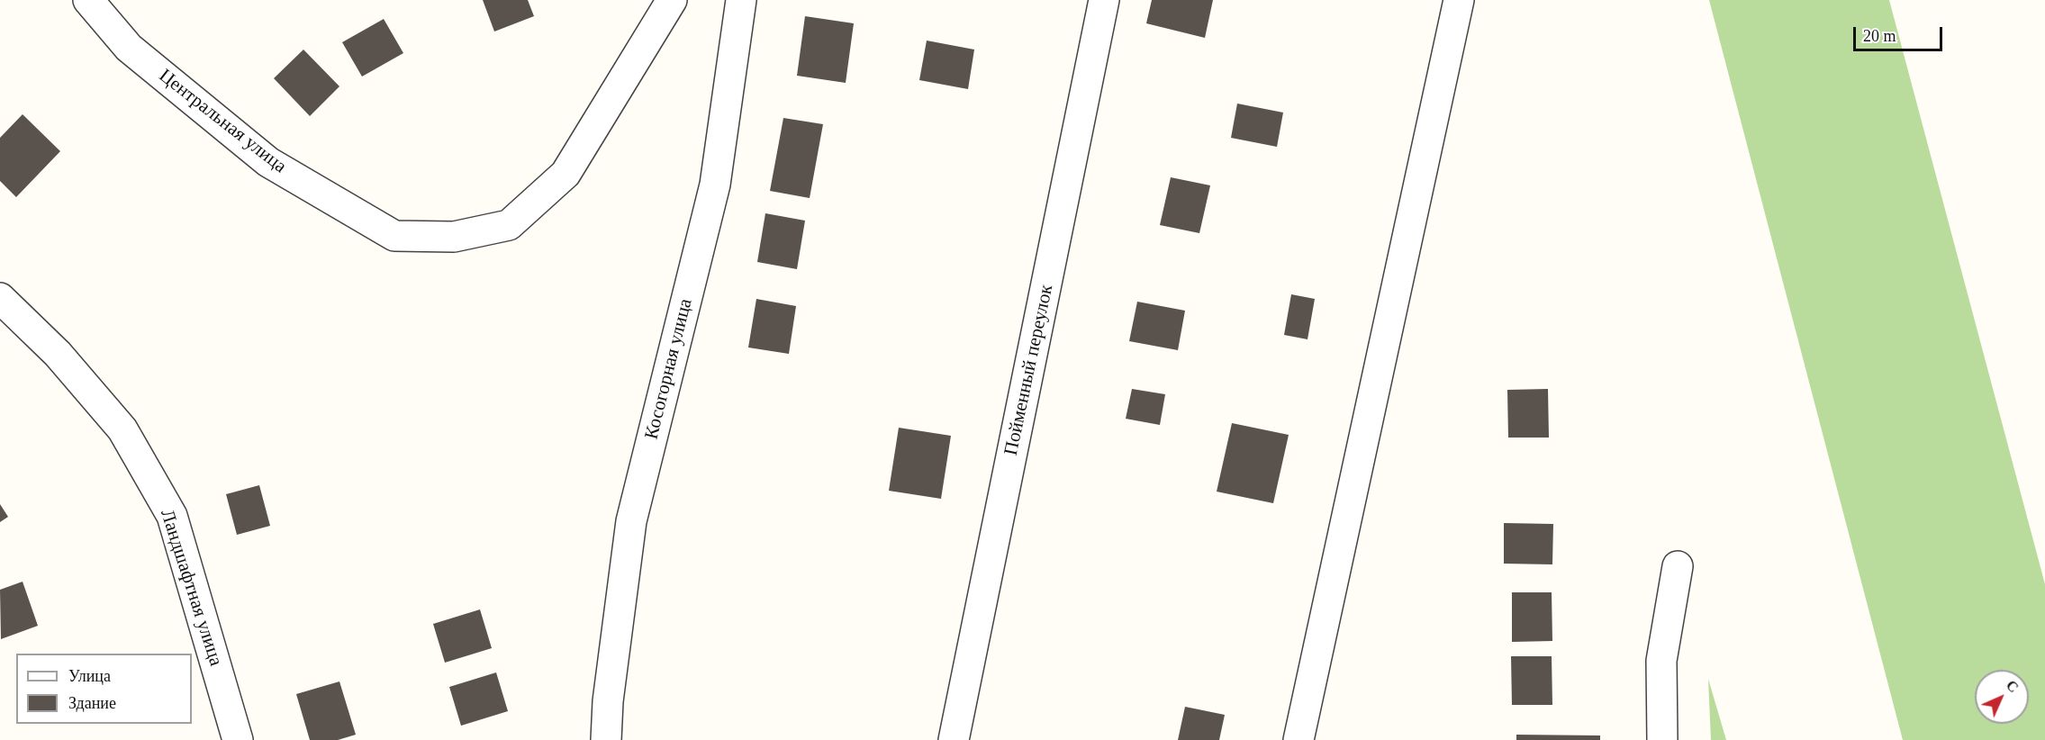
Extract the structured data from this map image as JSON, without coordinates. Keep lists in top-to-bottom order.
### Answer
{
  "streets": {
    "street": [
      "Центральная улица",
      "Косогорная улица",
      "Пойменный переулок",
      "Ландшафтная улица"
    ]
  },
  "legend": ["Улица", "Здание"],
  "scale_bar": "20 m",
  "north": "top right"
}
